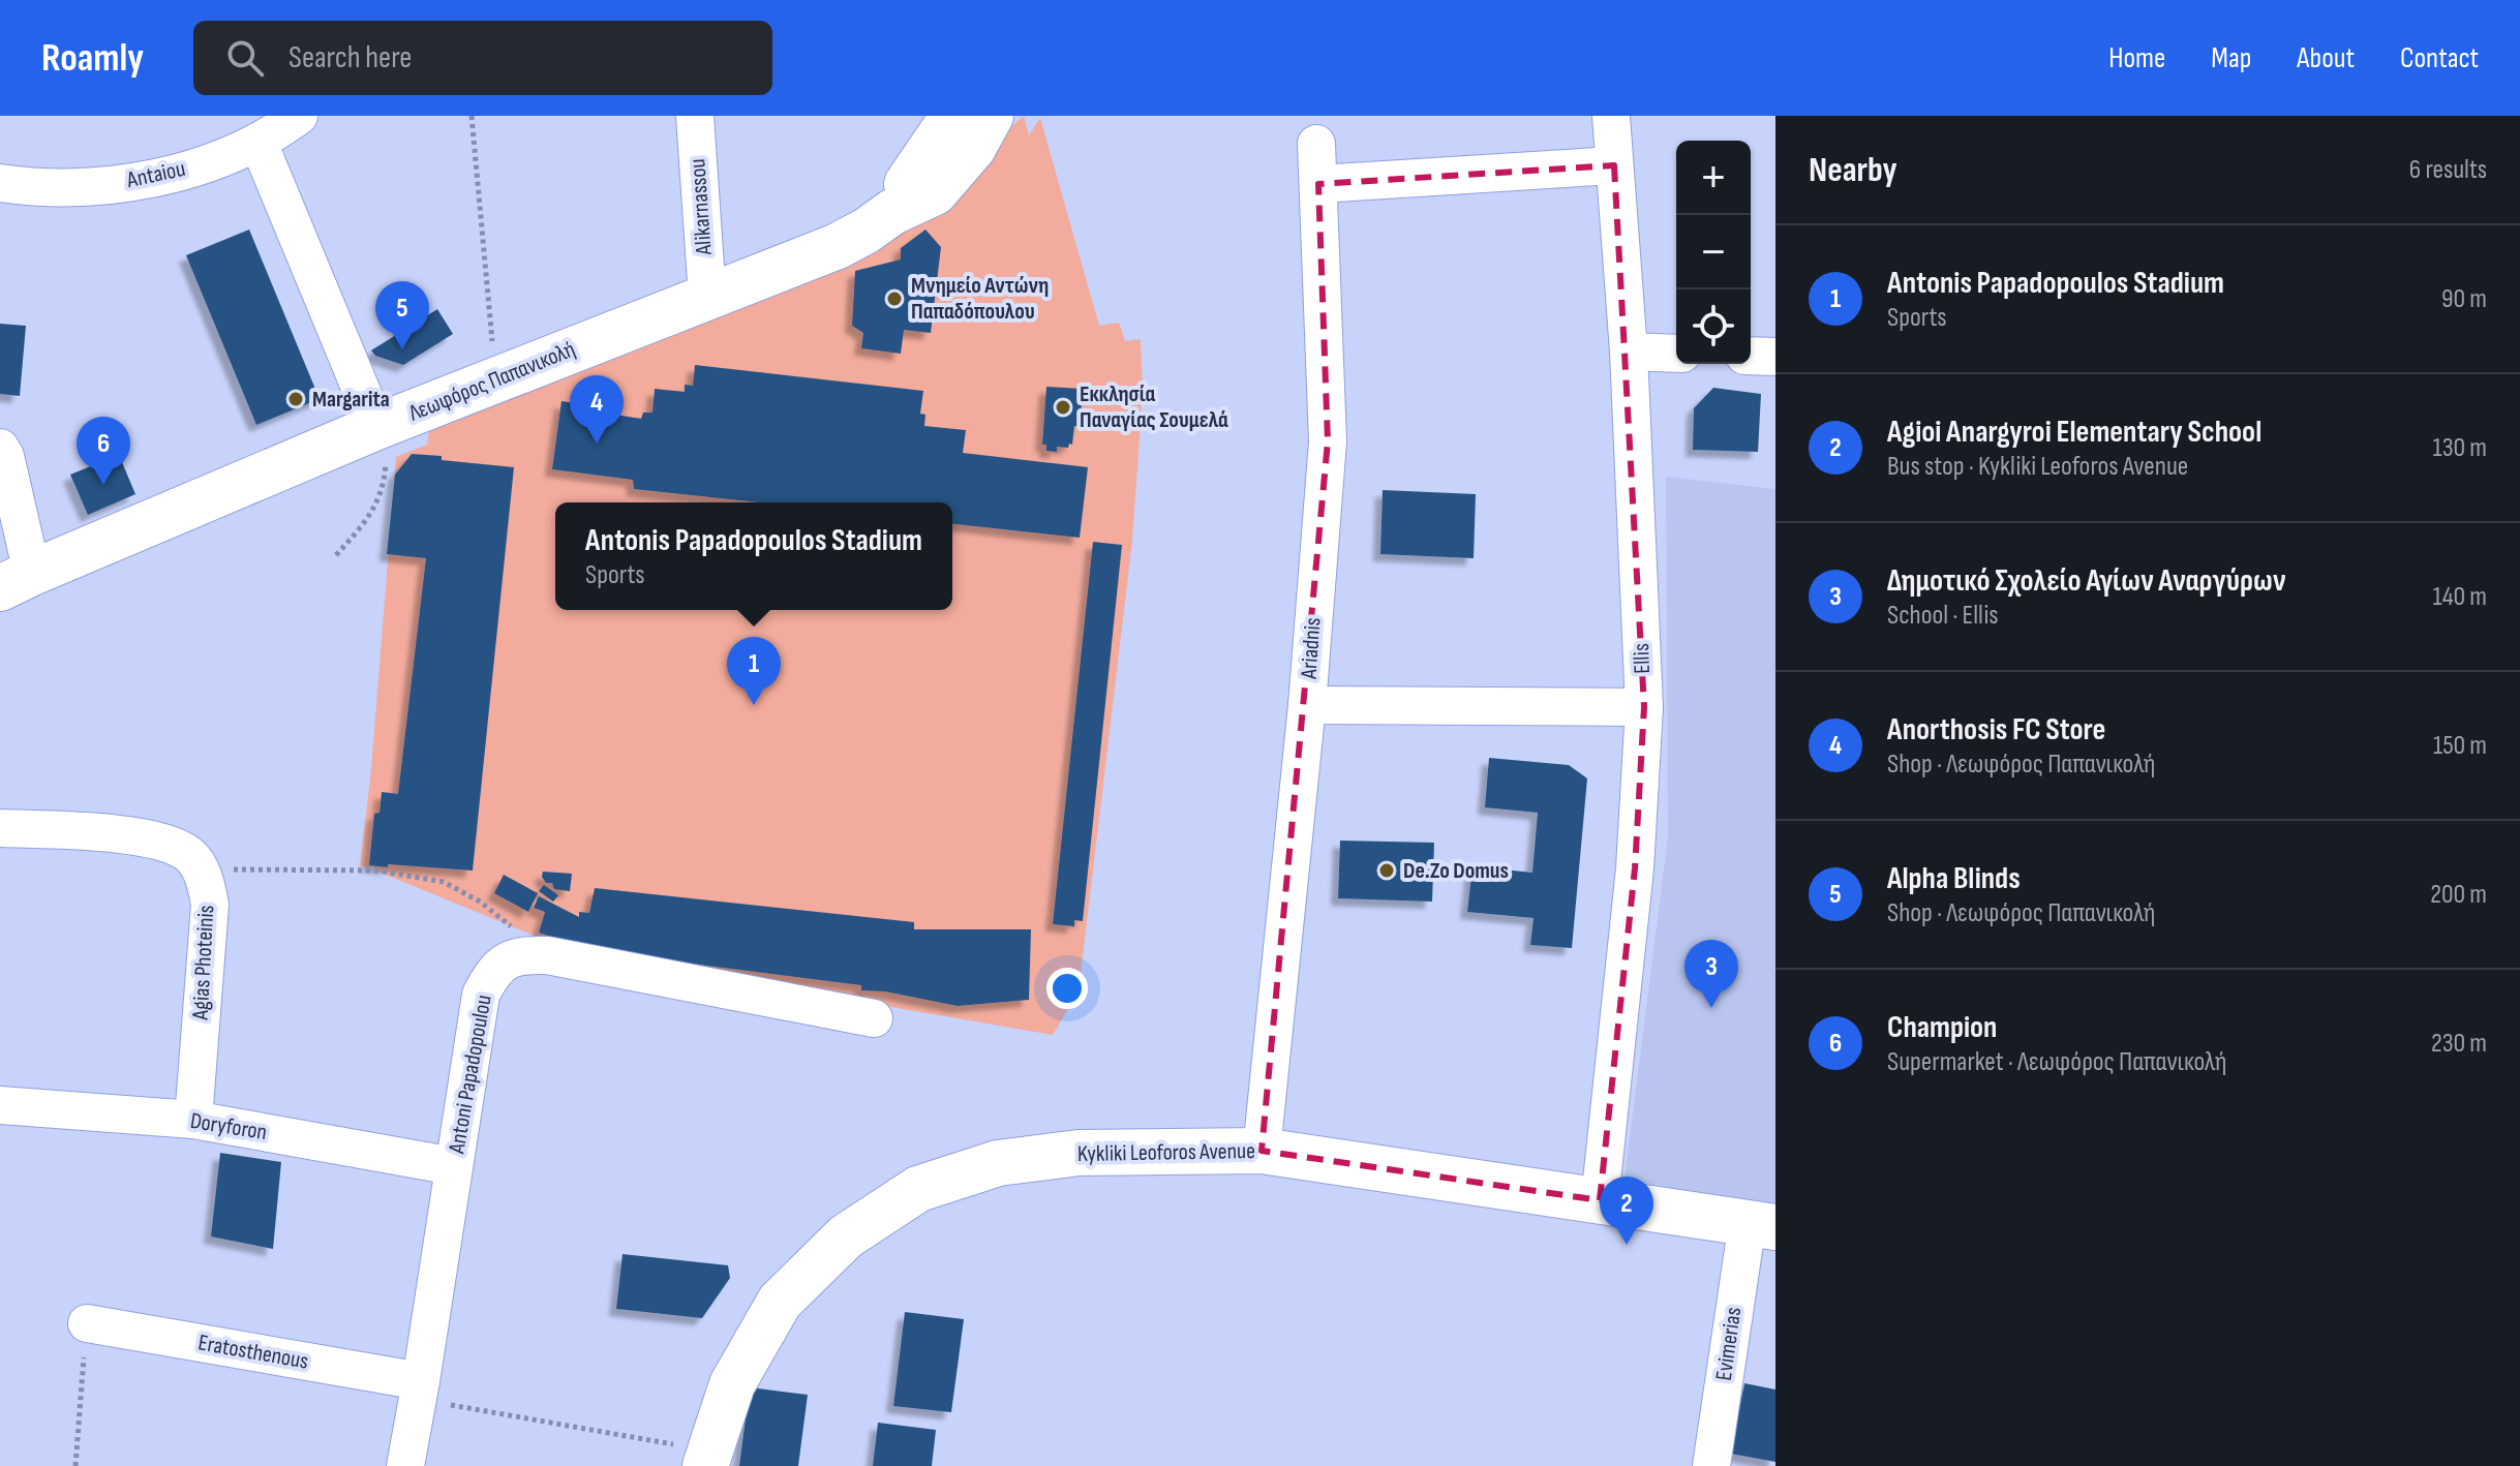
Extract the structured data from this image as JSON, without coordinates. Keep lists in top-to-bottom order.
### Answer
{
  "streets": {
    "street": [
      "Antaiou",
      "Alikarnassou",
      "Λεωφόρος Παπανικολή",
      "Ariadnis",
      "Ellis",
      "Agias Photeinis",
      "Antoni Papadopoulou",
      "Doryforon",
      "Kykliki Leoforos Avenue",
      "Evimerias",
      "Eratosthenous"
    ]
  },
  "crossings": [
    ["Alikarnassou", "Λεωφόρος Παπανικολή"],
    ["Ariadnis", "Kykliki Leoforos Avenue"],
    ["Ellis", "Kykliki Leoforos Avenue"],
    ["Agias Photeinis", "Doryforon"],
    ["Antoni Papadopoulou", "Doryforon"],
    ["Antoni Papadopoulou", "Eratosthenous"],
    ["Kykliki Leoforos Avenue", "Evimerias"]
  ],
  "places": [
    "Μνημείο Αντώνη Παπαδόπουλου",
    "Margarita",
    "Εκκλησία Παναγίας Σουμελά",
    "De.Zo Domus"
  ],
  "page": {
    "header": "Roamly",
    "search": "Search here",
    "nav": [
      "Home",
      "Map",
      "About",
      "Contact"
    ],
    "heading": ["Nearby", "6 results"],
    "map_buttons": ["+", "−"],
    "list": [
      {
        "mark": "1",
        "name": "Antonis Papadopoulos Stadium",
        "note": "Sports",
        "value": "90 m"
      },
      {
        "mark": "2",
        "name": "Agioi Anargyroi Elementary School",
        "note": "Bus stop · Kykliki Leoforos Avenue",
        "value": "130 m"
      },
      {
        "mark": "3",
        "name": "Δημοτικό Σχολείο Αγίων Αναργύρων",
        "note": "School · Ellis",
        "value": "140 m"
      },
      {
        "mark": "4",
        "name": "Anorthosis FC Store",
        "note": "Shop · Λεωφόρος Παπανικολή",
        "value": "150 m"
      },
      {
        "mark": "5",
        "name": "Alpha Blinds",
        "note": "Shop · Λεωφόρος Παπανικολή",
        "value": "200 m"
      },
      {
        "mark": "6",
        "name": "Champion",
        "note": "Supermarket · Λεωφόρος Παπανικολή",
        "value": "230 m"
      }
    ],
    "pins": [
      "5",
      "4",
      "6",
      "1",
      "3",
      "2"
    ],
    "popup": ["Antonis Papadopoulos Stadium", "Sports"]
  }
}
